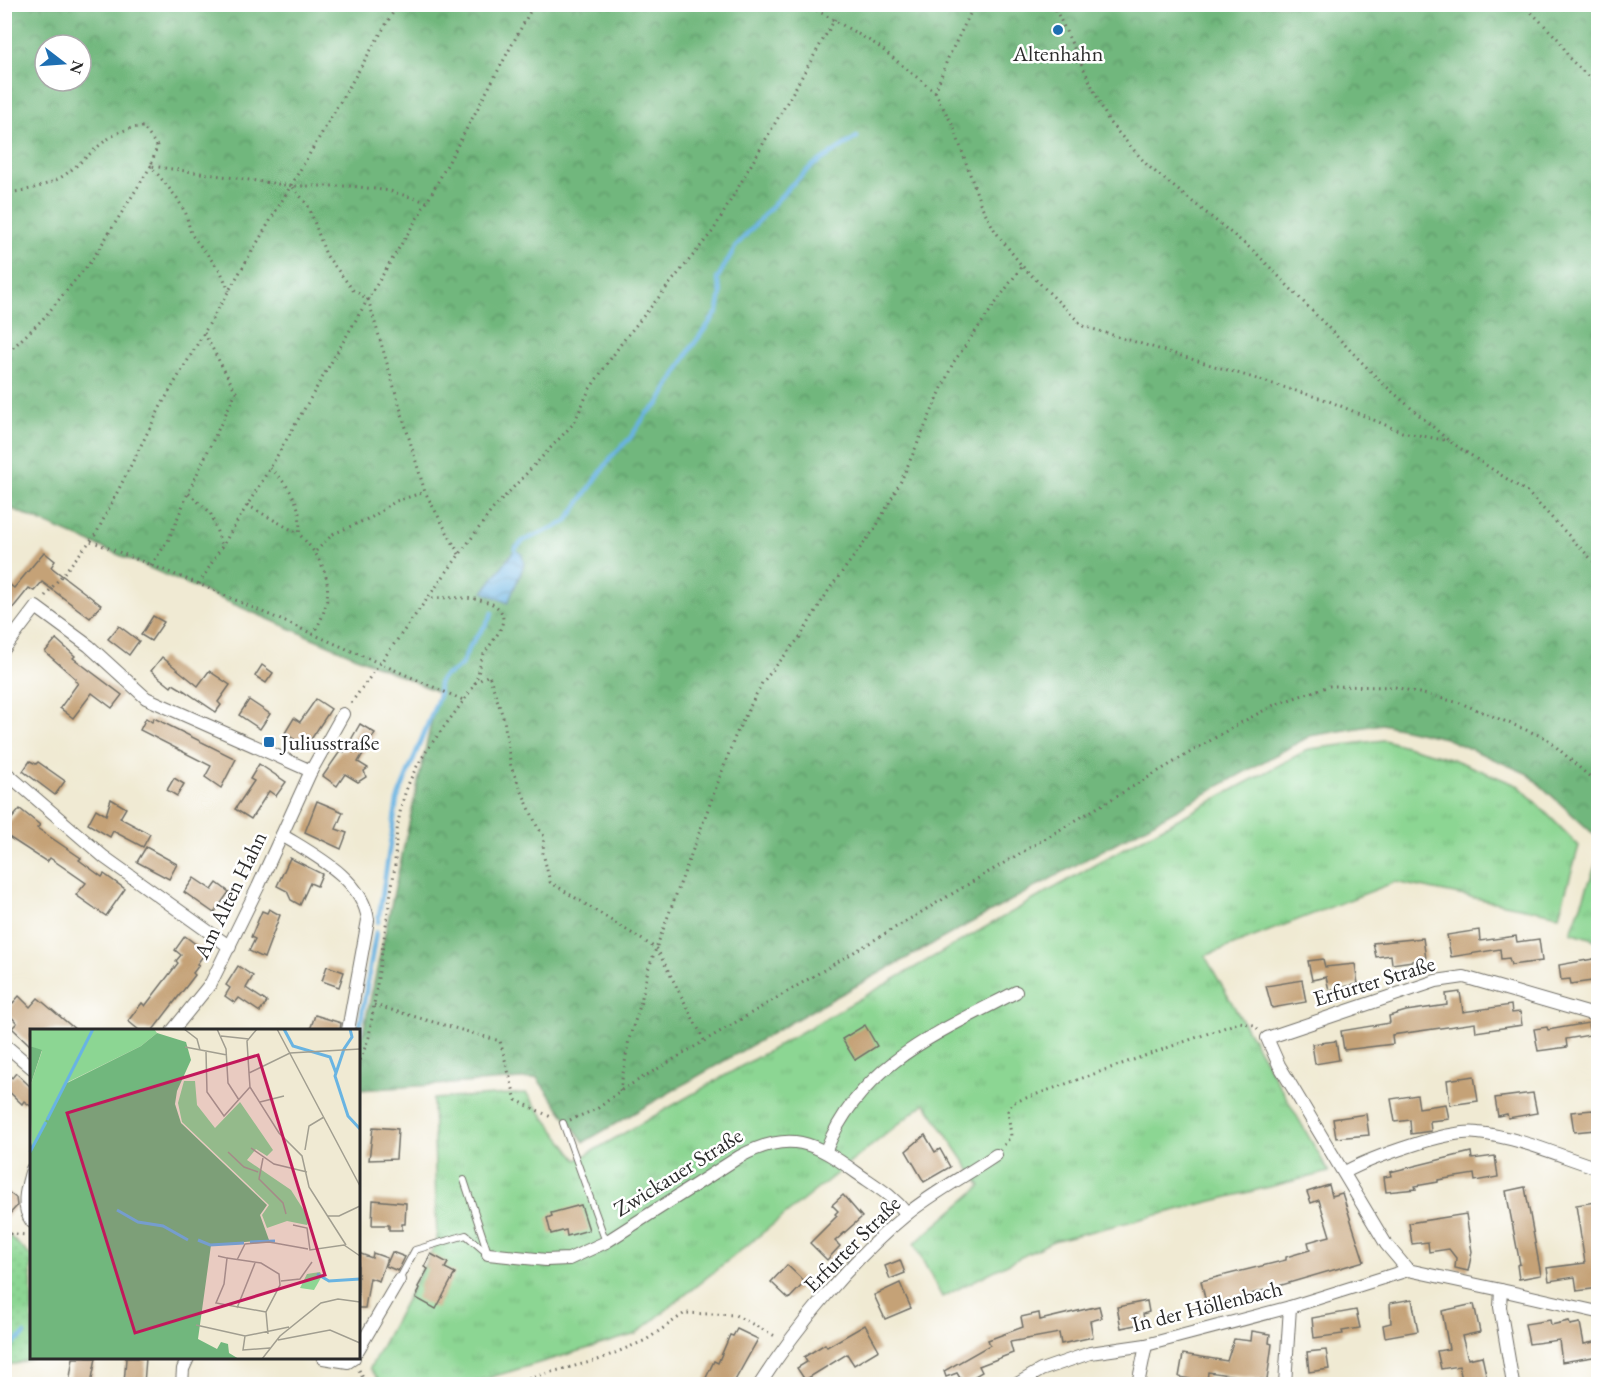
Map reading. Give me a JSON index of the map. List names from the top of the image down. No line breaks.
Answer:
{"streets":{"street":["Am Alten Hahn","Erfurter Straße","Zwickauer Straße","In der Höllenbach"]},"crossings":[["Erfurter Straße","Zwickauer Straße"]],"places":{"other":["Altenhahn"],"transit":["Juliusstraße"]},"north":"right"}
